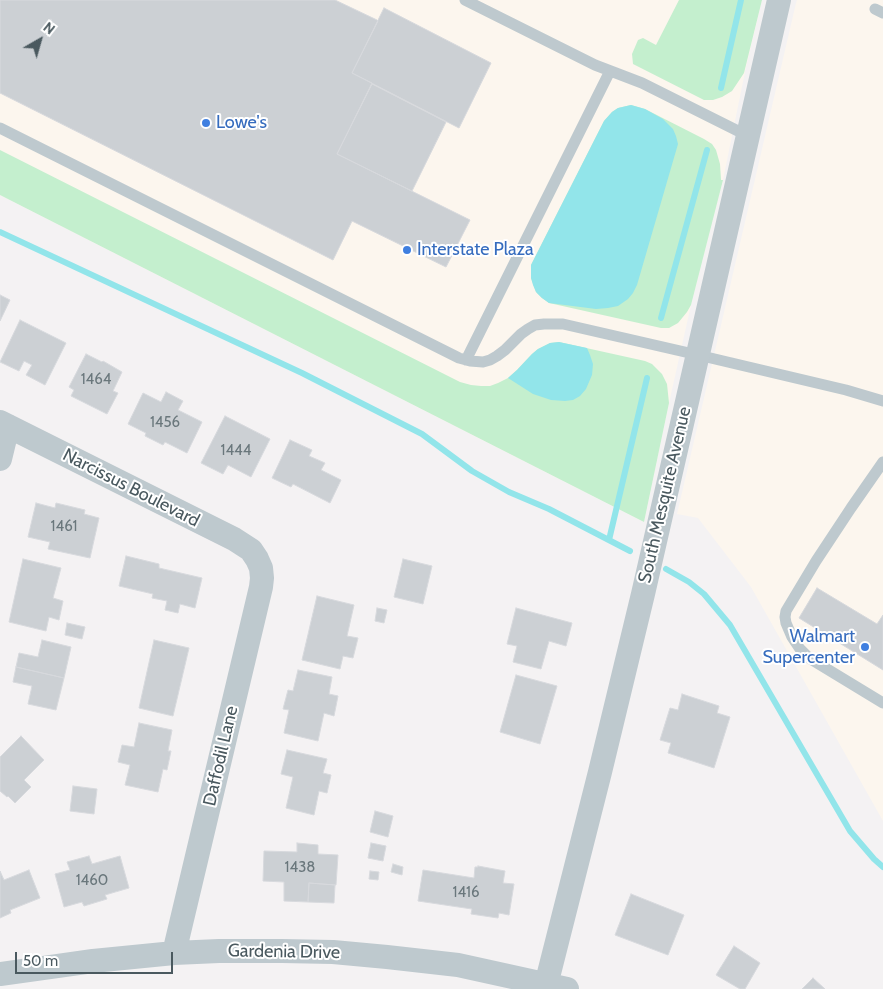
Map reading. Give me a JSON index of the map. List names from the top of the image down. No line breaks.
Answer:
{"streets":{"street":["Narcissus Boulevard","South Mesquite Avenue","Daffodil Lane","Gardenia Drive"]},"crossings":[["Narcissus Boulevard","Daffodil Lane"],["South Mesquite Avenue","Gardenia Drive"],["Daffodil Lane","Gardenia Drive"]],"places":["Lowe's","Interstate Plaza","Walmart Supercenter"],"house_numbers":["1464","1456","1444","1461","1438","1460","1416"],"scale_bar":"50 m","north":"top right"}
